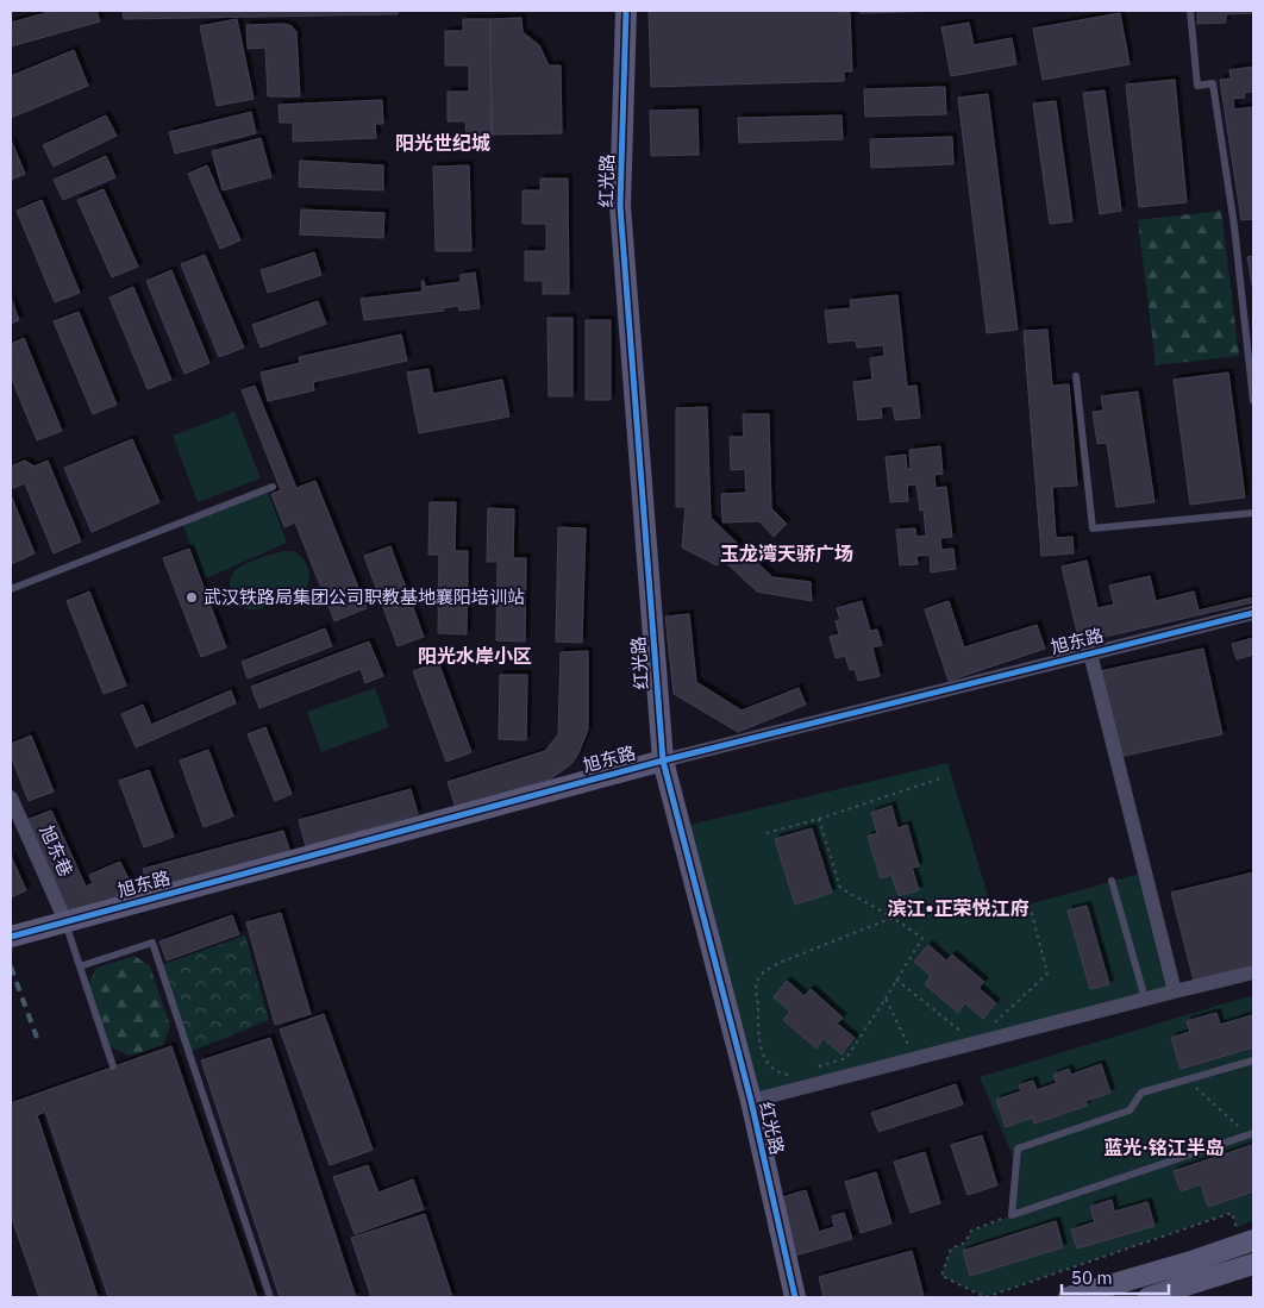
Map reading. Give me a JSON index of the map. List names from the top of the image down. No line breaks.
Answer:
{"streets":{"street":["红光路","旭东路","旭东巷"]},"crossings":[["红光路","旭东路"],["旭东路","旭东巷"]],"districts":["阳光世纪城","玉龙湾天骄广场","阳光水岸小区","滨江•正荣悦江府","蓝光·铭江半岛"],"places":["武汉铁路局集团公司职教基地襄阳培训站"],"scale_bar":"50 m"}
